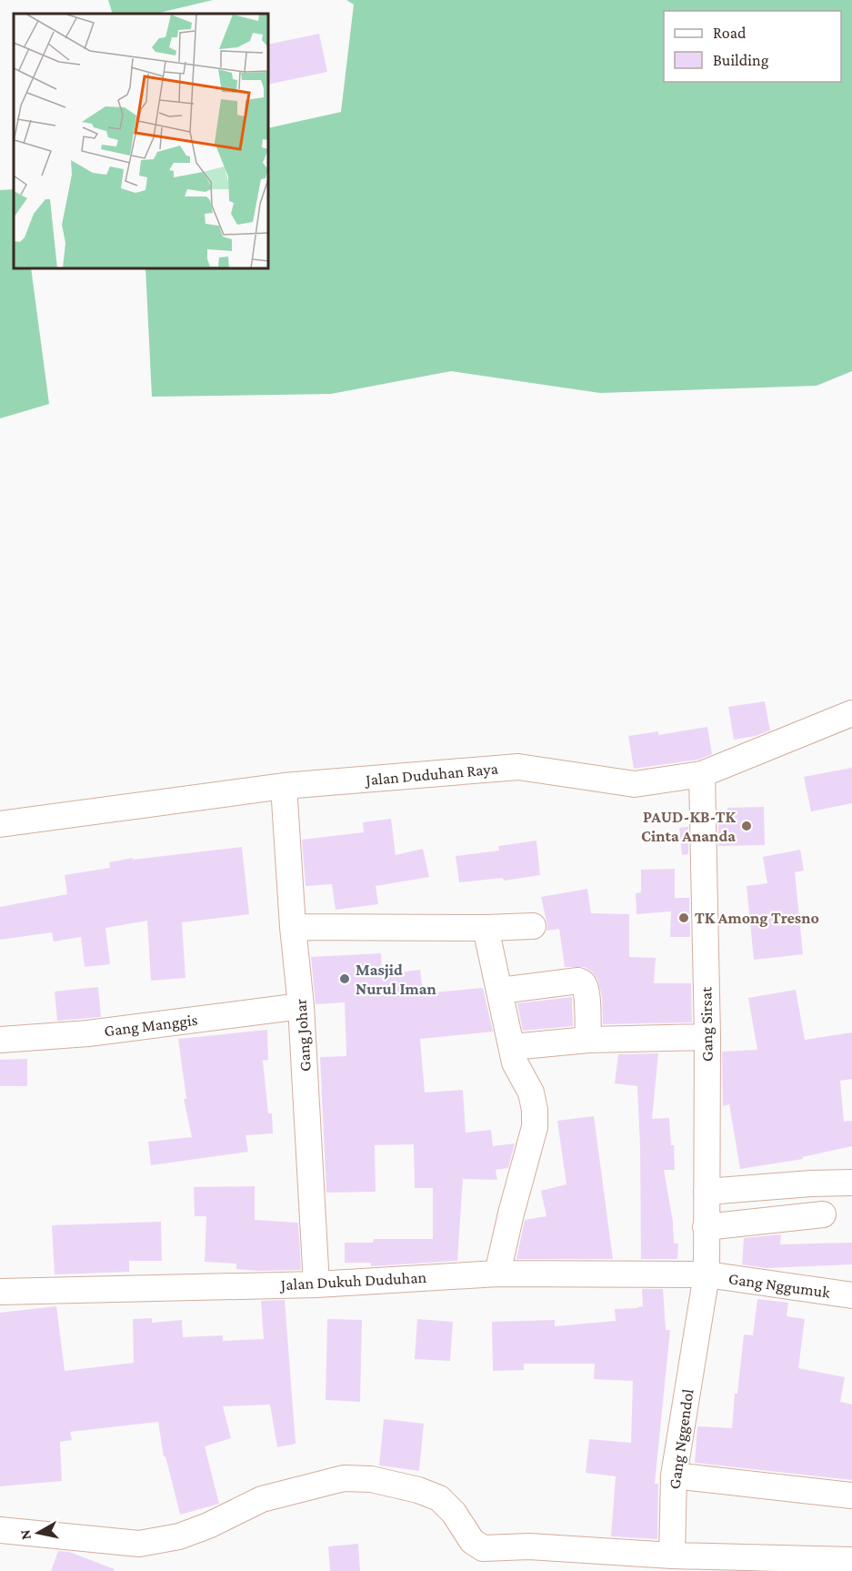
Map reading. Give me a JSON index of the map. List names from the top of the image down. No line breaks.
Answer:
{"streets":{"street":["Jalan Duduhan Raya","Gang Sirsat","Gang Manggis","Gang Johar","Jalan Dukuh Duduhan","Gang Nggumuk","Gang Nggendol"]},"crossings":[["Jalan Duduhan Raya","Gang Sirsat"],["Jalan Duduhan Raya","Gang Johar"],["Gang Sirsat","Jalan Dukuh Duduhan"],["Gang Sirsat","Gang Nggumuk"],["Gang Sirsat","Gang Nggendol"],["Gang Manggis","Gang Johar"],["Gang Johar","Jalan Dukuh Duduhan"],["Jalan Dukuh Duduhan","Gang Nggumuk"],["Jalan Dukuh Duduhan","Gang Nggendol"],["Gang Nggumuk","Gang Nggendol"]],"places":["PAUD-KB-TK Cinta Ananda","TK Among Tresno","Masjid Nurul Iman"],"legend":["Road","Building"],"north":"left"}
